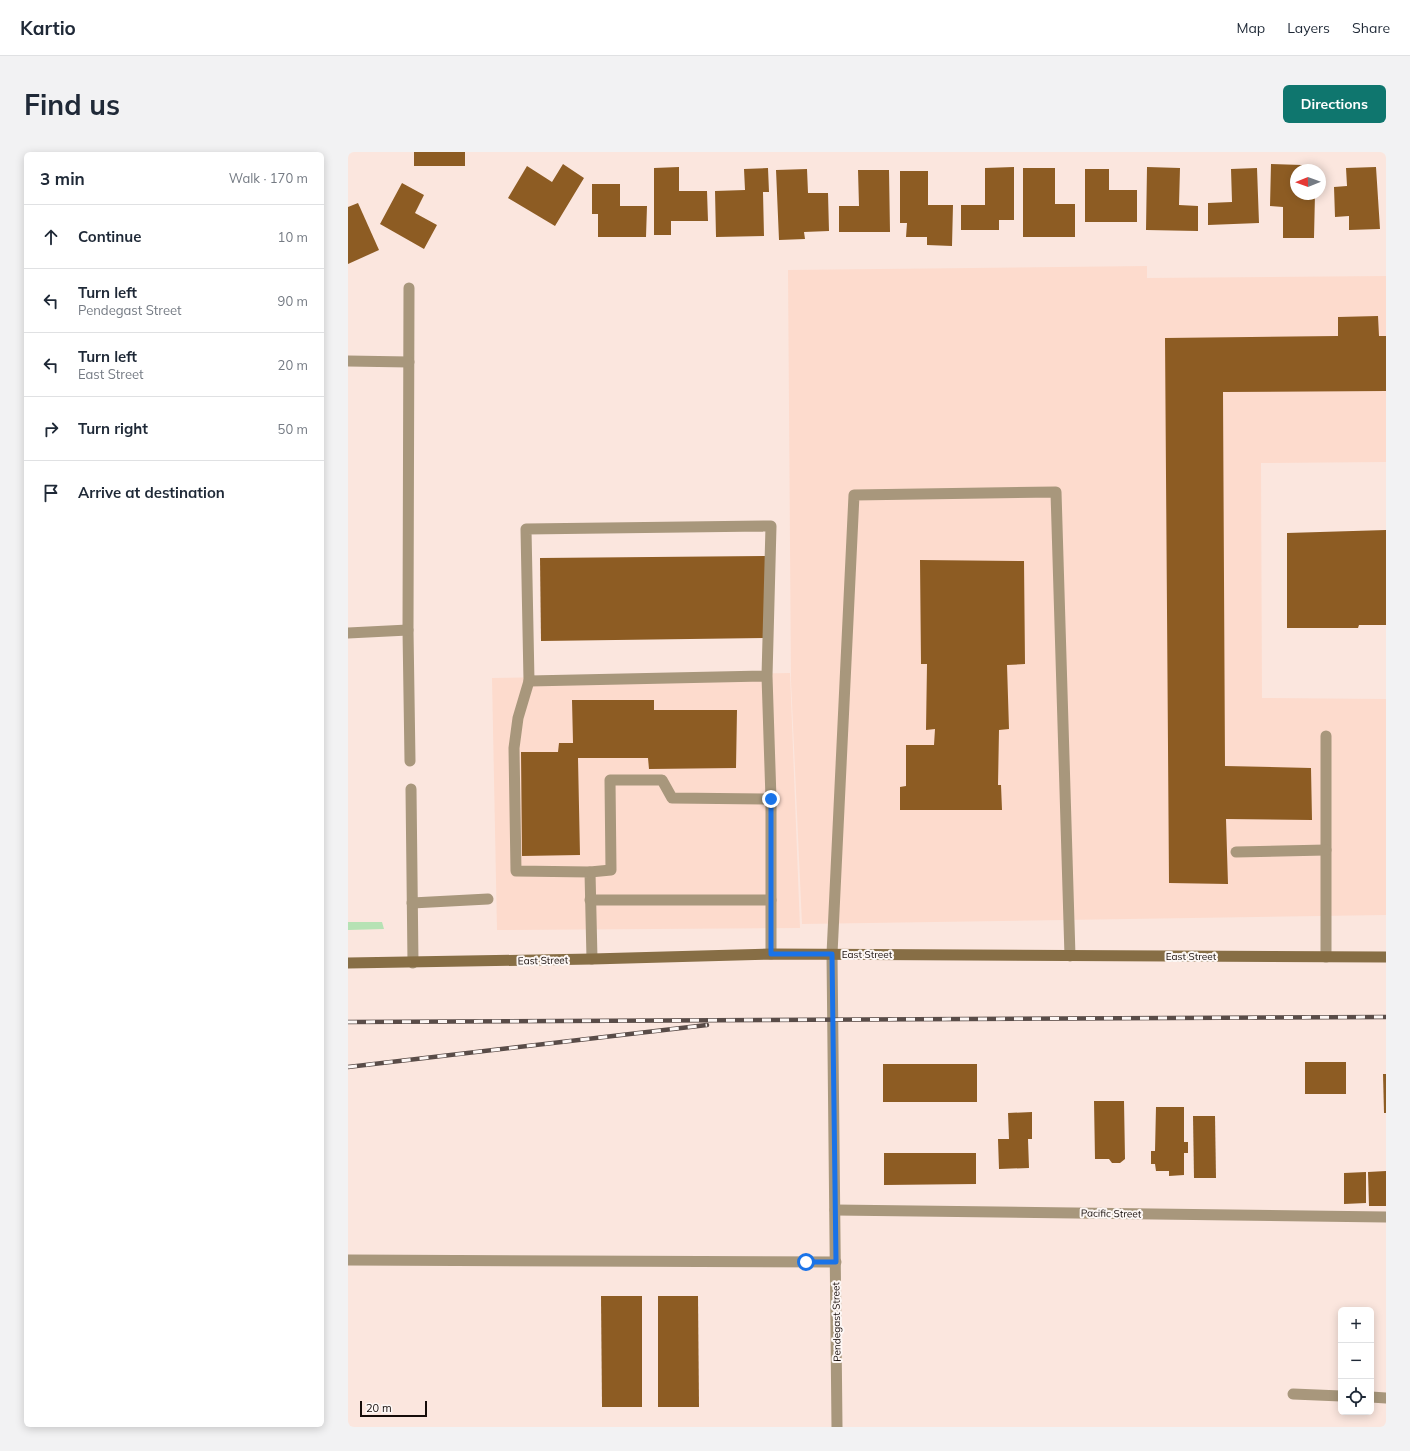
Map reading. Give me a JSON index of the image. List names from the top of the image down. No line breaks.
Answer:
{"streets":{"main road":["East Street"],"street":["Pacific Street","Pendegast Street"]},"crossings":[["East Street","Pendegast Street"],["Pacific Street","Pendegast Street"]],"scale_bar":"20 m","north":"left","page":{"header":"Kartio","nav":["Map","Layers","Share"],"buttons":"Directions","title":"Find us","heading":["3 min","Walk · 170 m"],"list":[["Continue","10 m"],["Turn left","Pendegast Street","90 m"],["Turn left","East Street","20 m"],["Turn right","50 m"],"Arrive at destination"],"map_buttons":["+","−"],"scale":"20 m"}}
